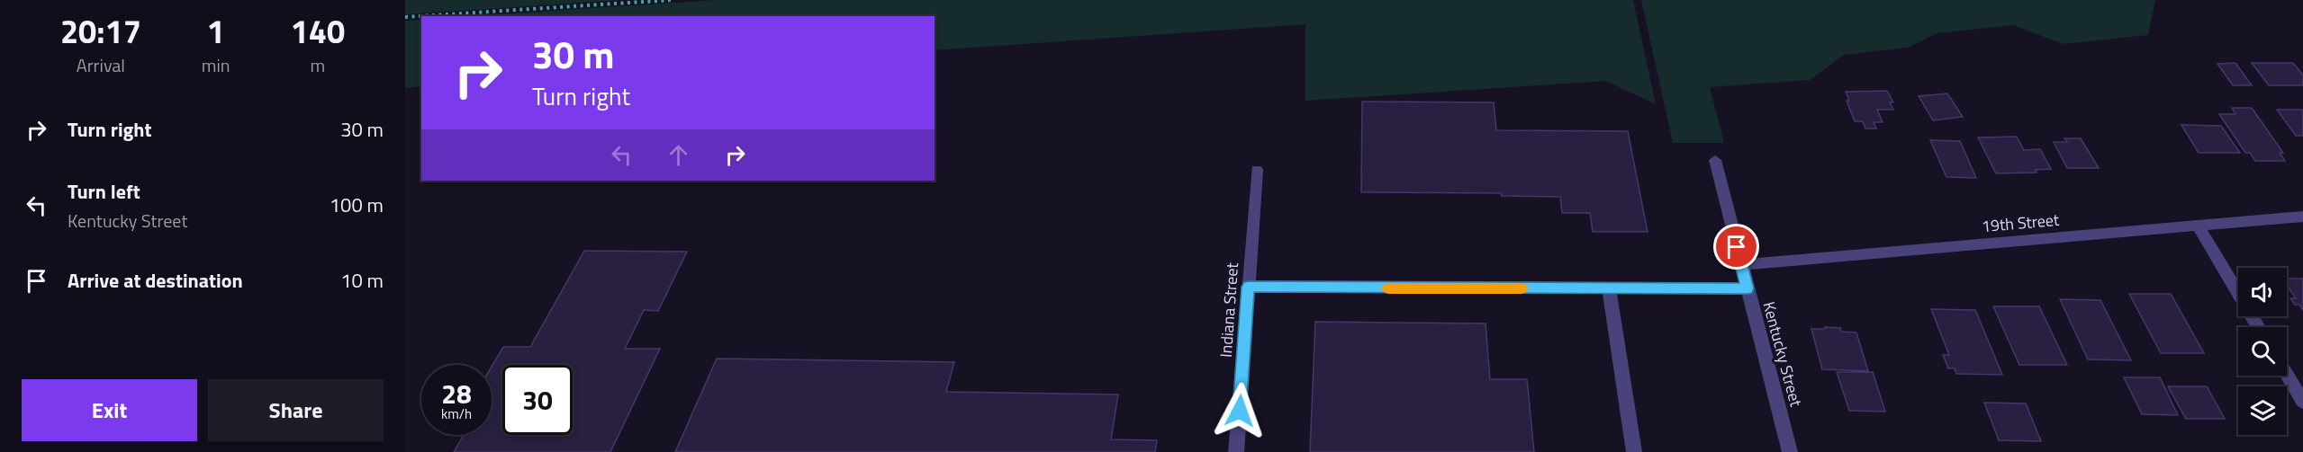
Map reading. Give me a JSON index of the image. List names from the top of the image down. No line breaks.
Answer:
{"streets":{"street":["19th Street","Indiana Street","Kentucky Street"]},"crossings":[["19th Street","Kentucky Street"]],"page":{"eta":["20:17","Arrival","1","min","140","m"],"turn":["30 m","Turn right"],"list":[{"name":"Turn right","value":"30 m"},{"name":"Turn left","note":"Kentucky Street","value":"100 m"},{"name":"Arrive at destination","value":"10 m"}],"speed":"28 km/h","limit":"30","buttons":["Exit","Share"]}}
